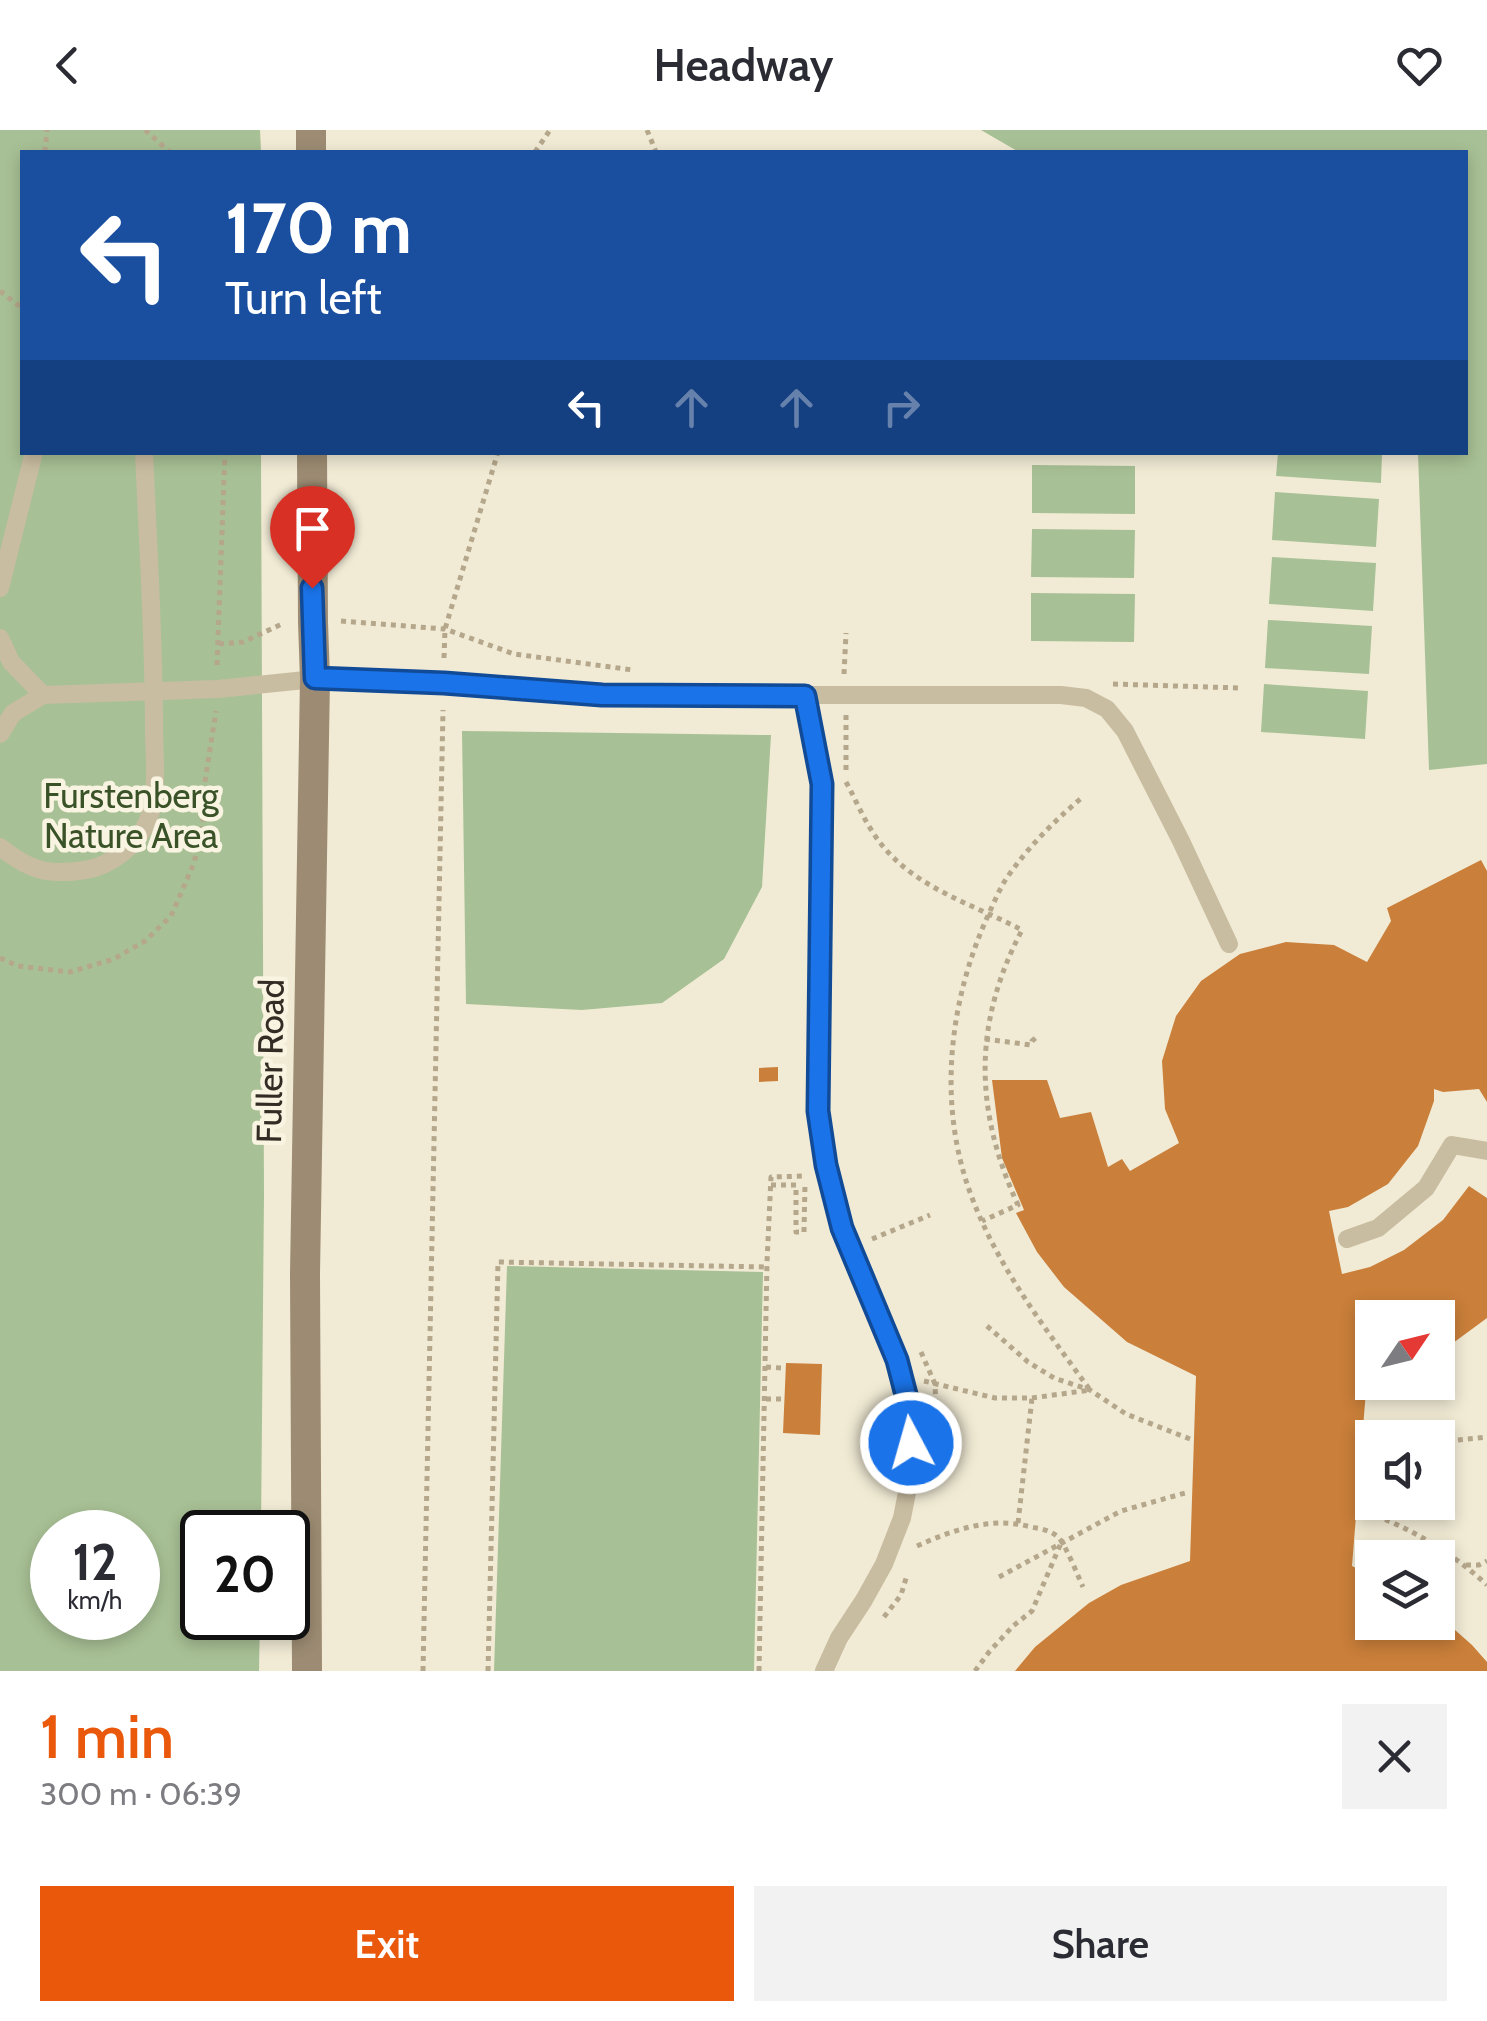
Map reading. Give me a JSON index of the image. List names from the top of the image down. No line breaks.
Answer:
{"streets":{"main road":["Fuller Road"]},"parks":["Furstenberg Nature Area"],"north":"top right","page":{"header":"Headway","turn":["170 m","Turn left"],"speed":"12 km/h","limit":"20","heading":["1 min","300 m · 06:39"],"buttons":["Exit","Share"]}}
